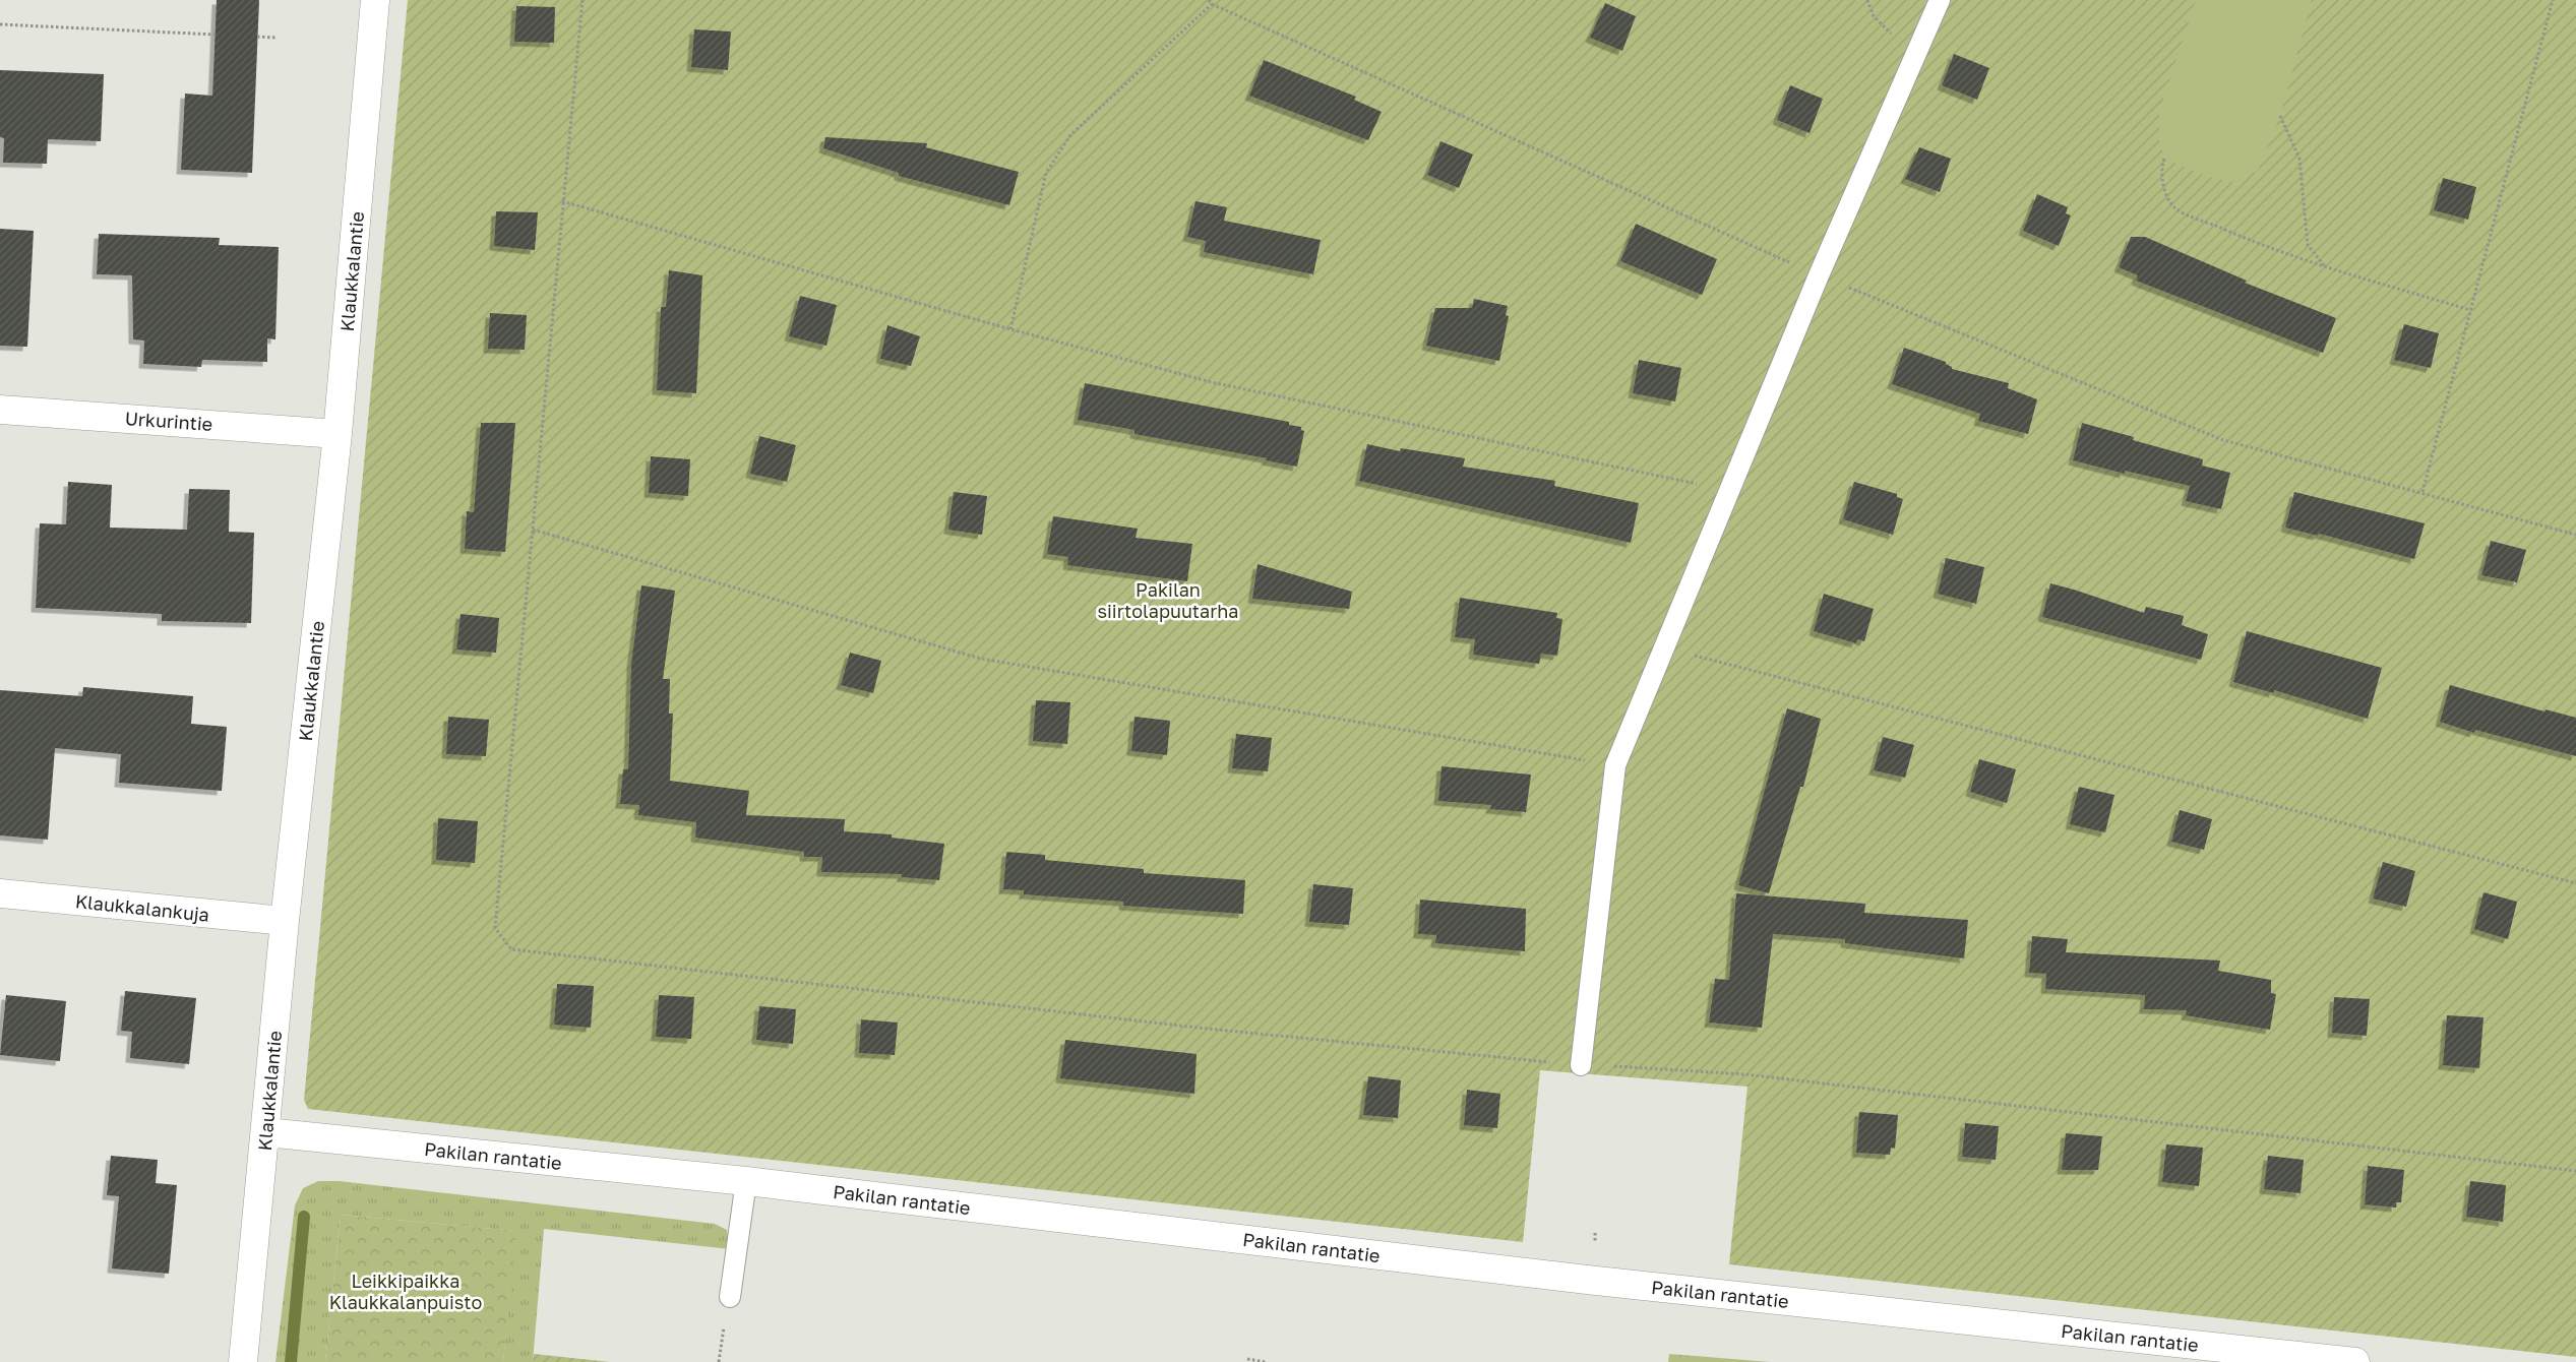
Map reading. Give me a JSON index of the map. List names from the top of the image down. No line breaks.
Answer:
{"streets":{"street":["Klaukkalantie","Urkurintie","Klaukkalankuja","Pakilan rantatie"]},"crossings":[["Klaukkalantie","Urkurintie"],["Klaukkalantie","Klaukkalankuja"],["Klaukkalantie","Pakilan rantatie"]],"parks":["Pakilan siirtolapuutarha","Leikkipaikka Klaukkalanpuisto"]}
